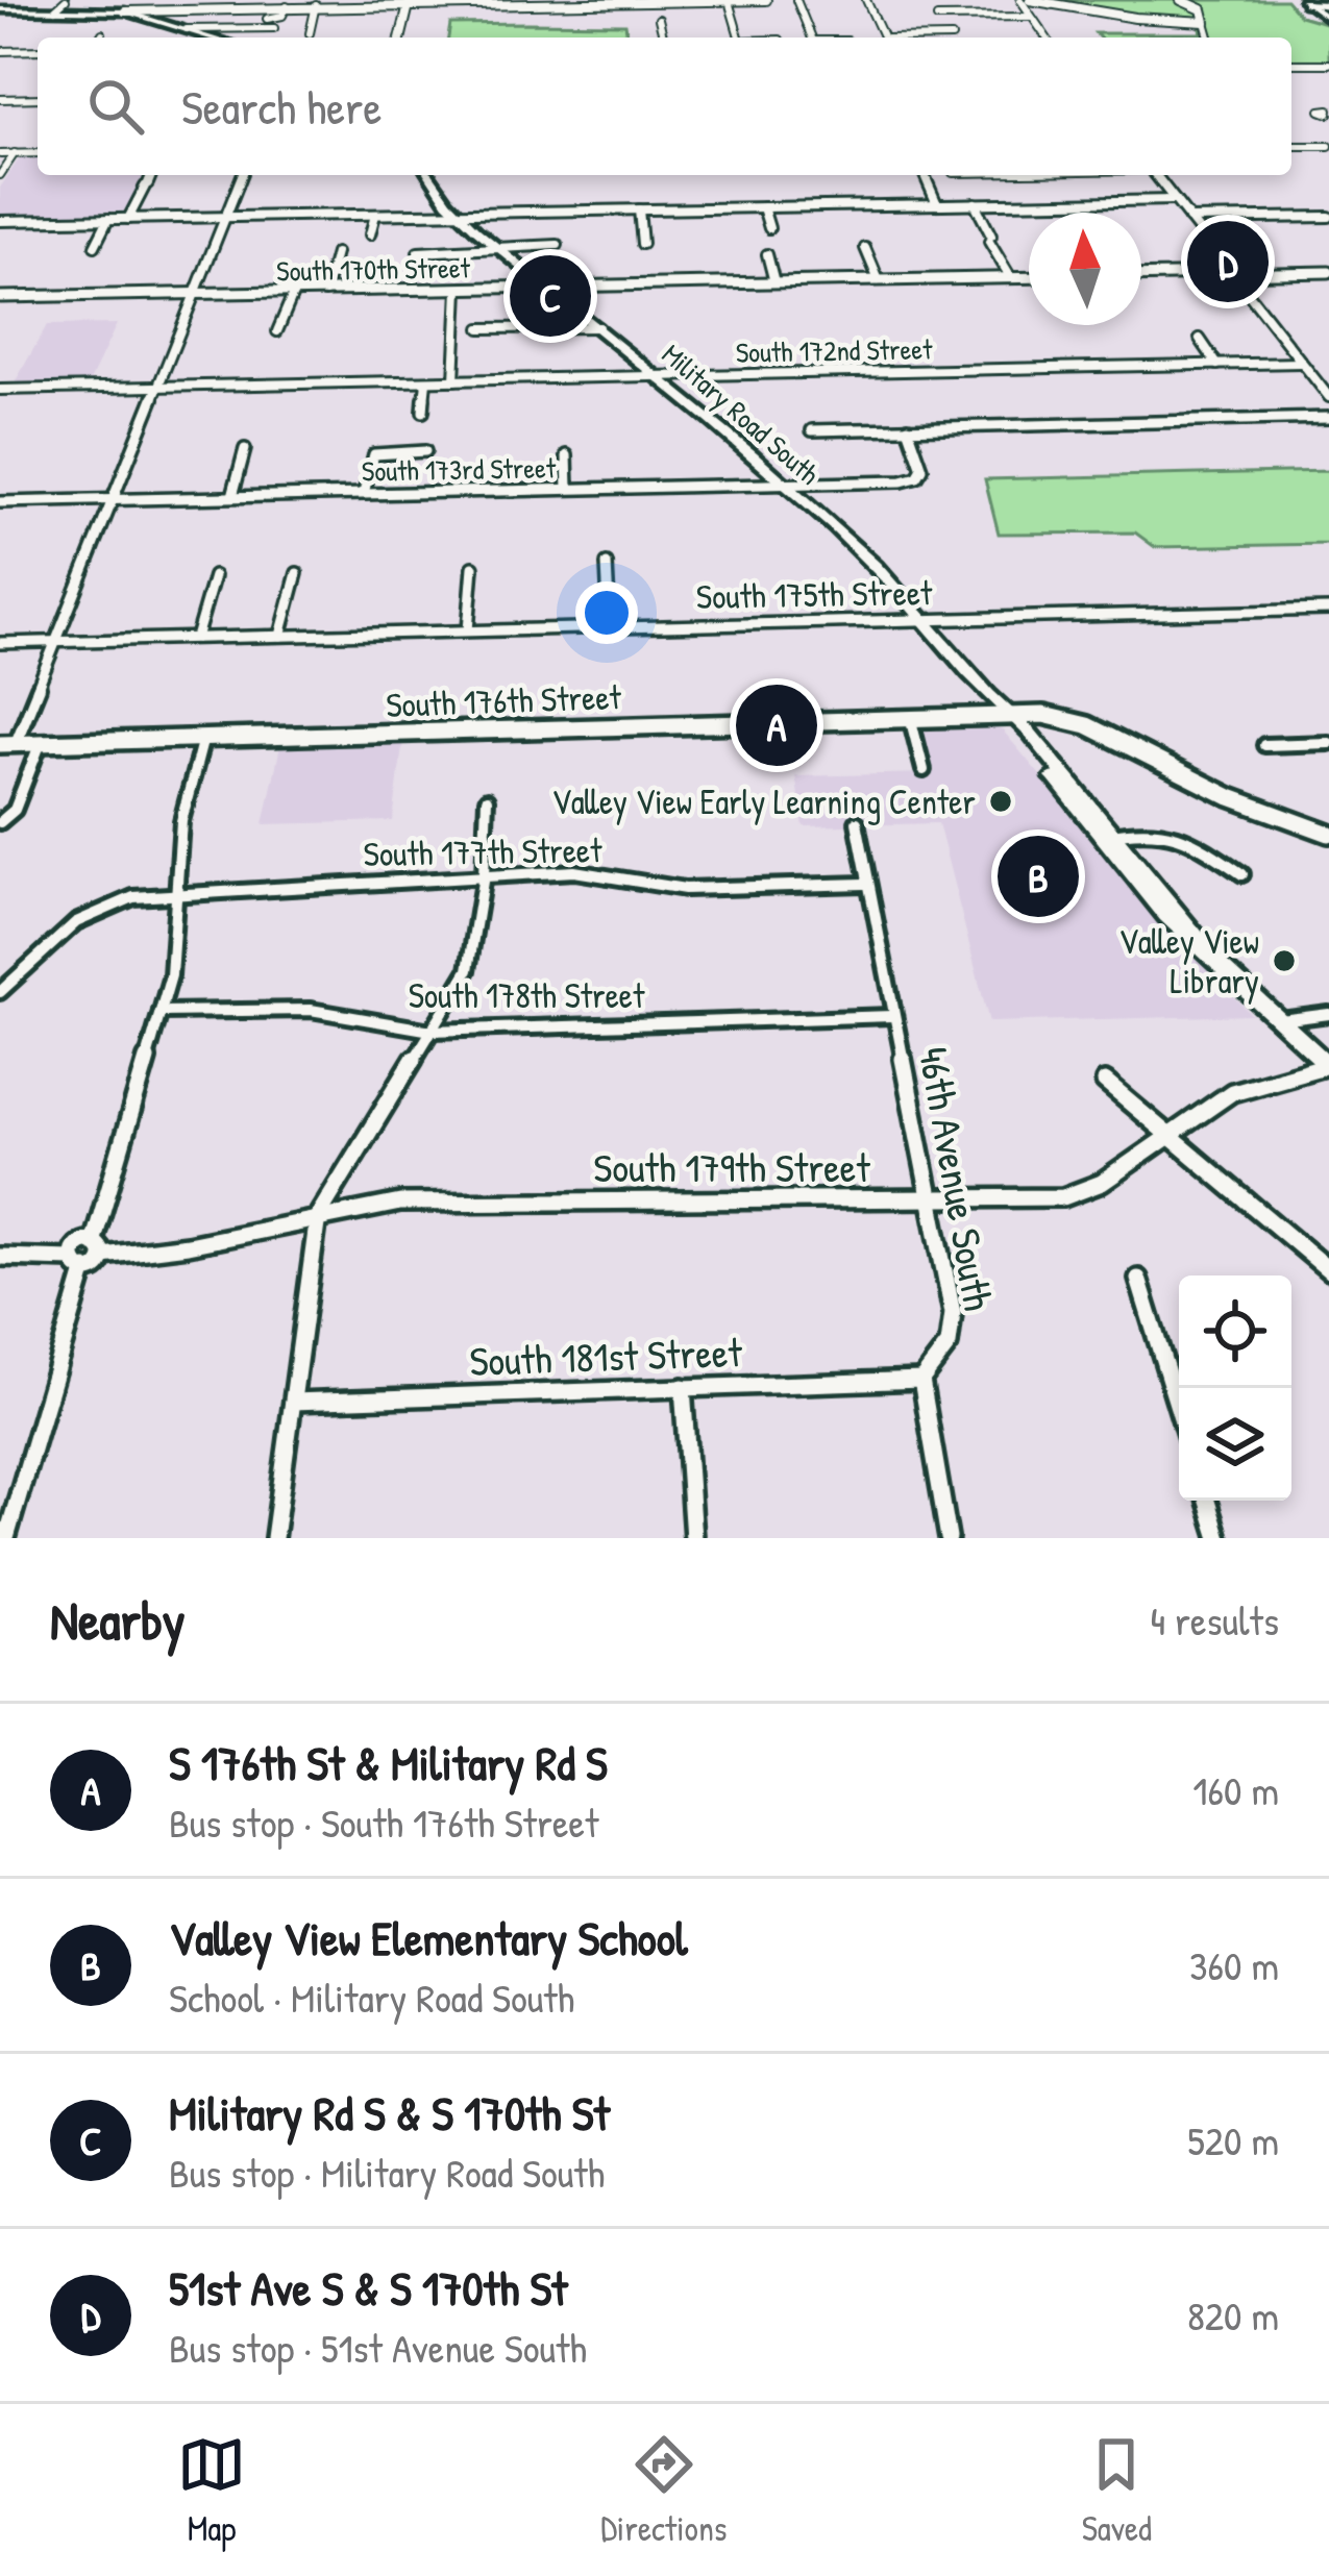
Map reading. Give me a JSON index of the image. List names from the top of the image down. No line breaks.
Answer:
{"streets":{"main road":["Military Road South"],"street":["South 170th Street","South 172nd Street","South 173rd Street","South 175th Street","South 176th Street","South 177th Street","South 178th Street","South 179th Street","46th Avenue South","South 181st Street"]},"crossings":[["South 170th Street","Military Road South"],["South 172nd Street","Military Road South"],["Military Road South","South 173rd Street"],["Military Road South","South 175th Street"],["Military Road South","South 176th Street"],["Military Road South","South 179th Street"],["South 177th Street","46th Avenue South"],["South 178th Street","46th Avenue South"],["South 179th Street","46th Avenue South"],["46th Avenue South","South 181st Street"]],"places":["Valley View Early Learning Center","Valley View Library"],"north":"top","page":{"search":"Search here","pins":["D","C","A","B"],"heading":["Nearby","4 results"],"list":[{"mark":"A","name":"S 176th St & Military Rd S","note":"Bus stop · South 176th Street","value":"160 m"},{"mark":"B","name":"Valley View Elementary School","note":"School · Military Road South","value":"360 m"},{"mark":"C","name":"Military Rd S & S 170th St","note":"Bus stop · Military Road South","value":"520 m"},{"mark":"D","name":"51st Ave S & S 170th St","note":"Bus stop · 51st Avenue South","value":"820 m"}],"nav":["Map","Directions","Saved"]}}
